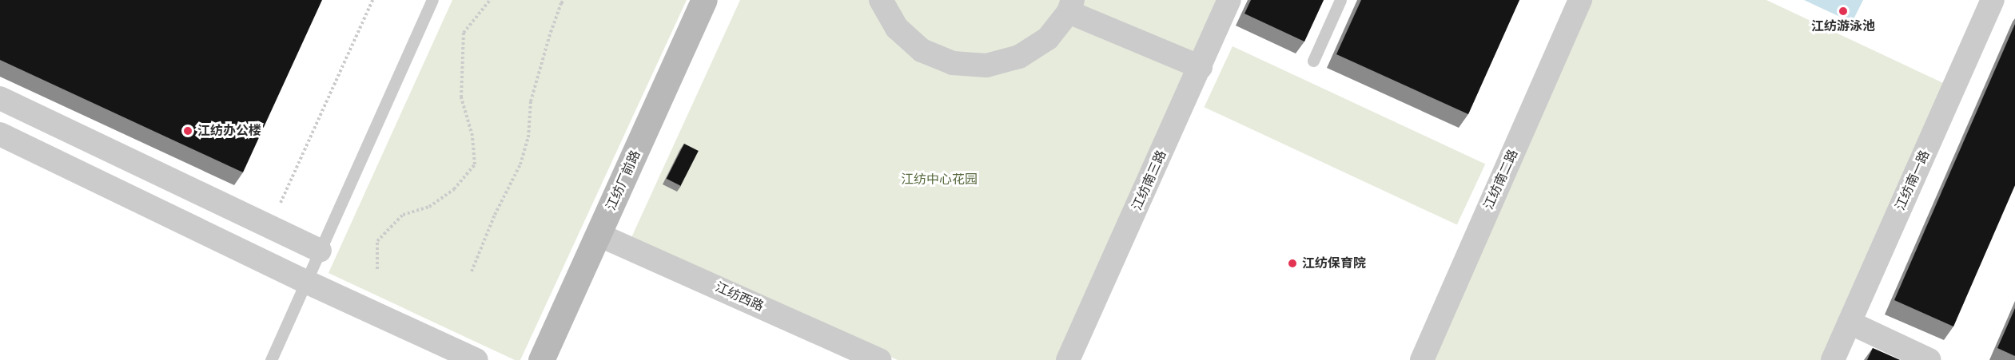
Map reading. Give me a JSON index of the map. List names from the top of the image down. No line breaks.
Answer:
{"streets":{"main road":["江纺厂前路"],"street":["江纺南二路","江纺南三路","江纺南一路","江纺西路"]},"crossings":[["江纺厂前路","江纺西路"]],"parks":["江纺中心花园"],"places":["江纺游泳池","江纺办公楼","江纺保育院"]}
